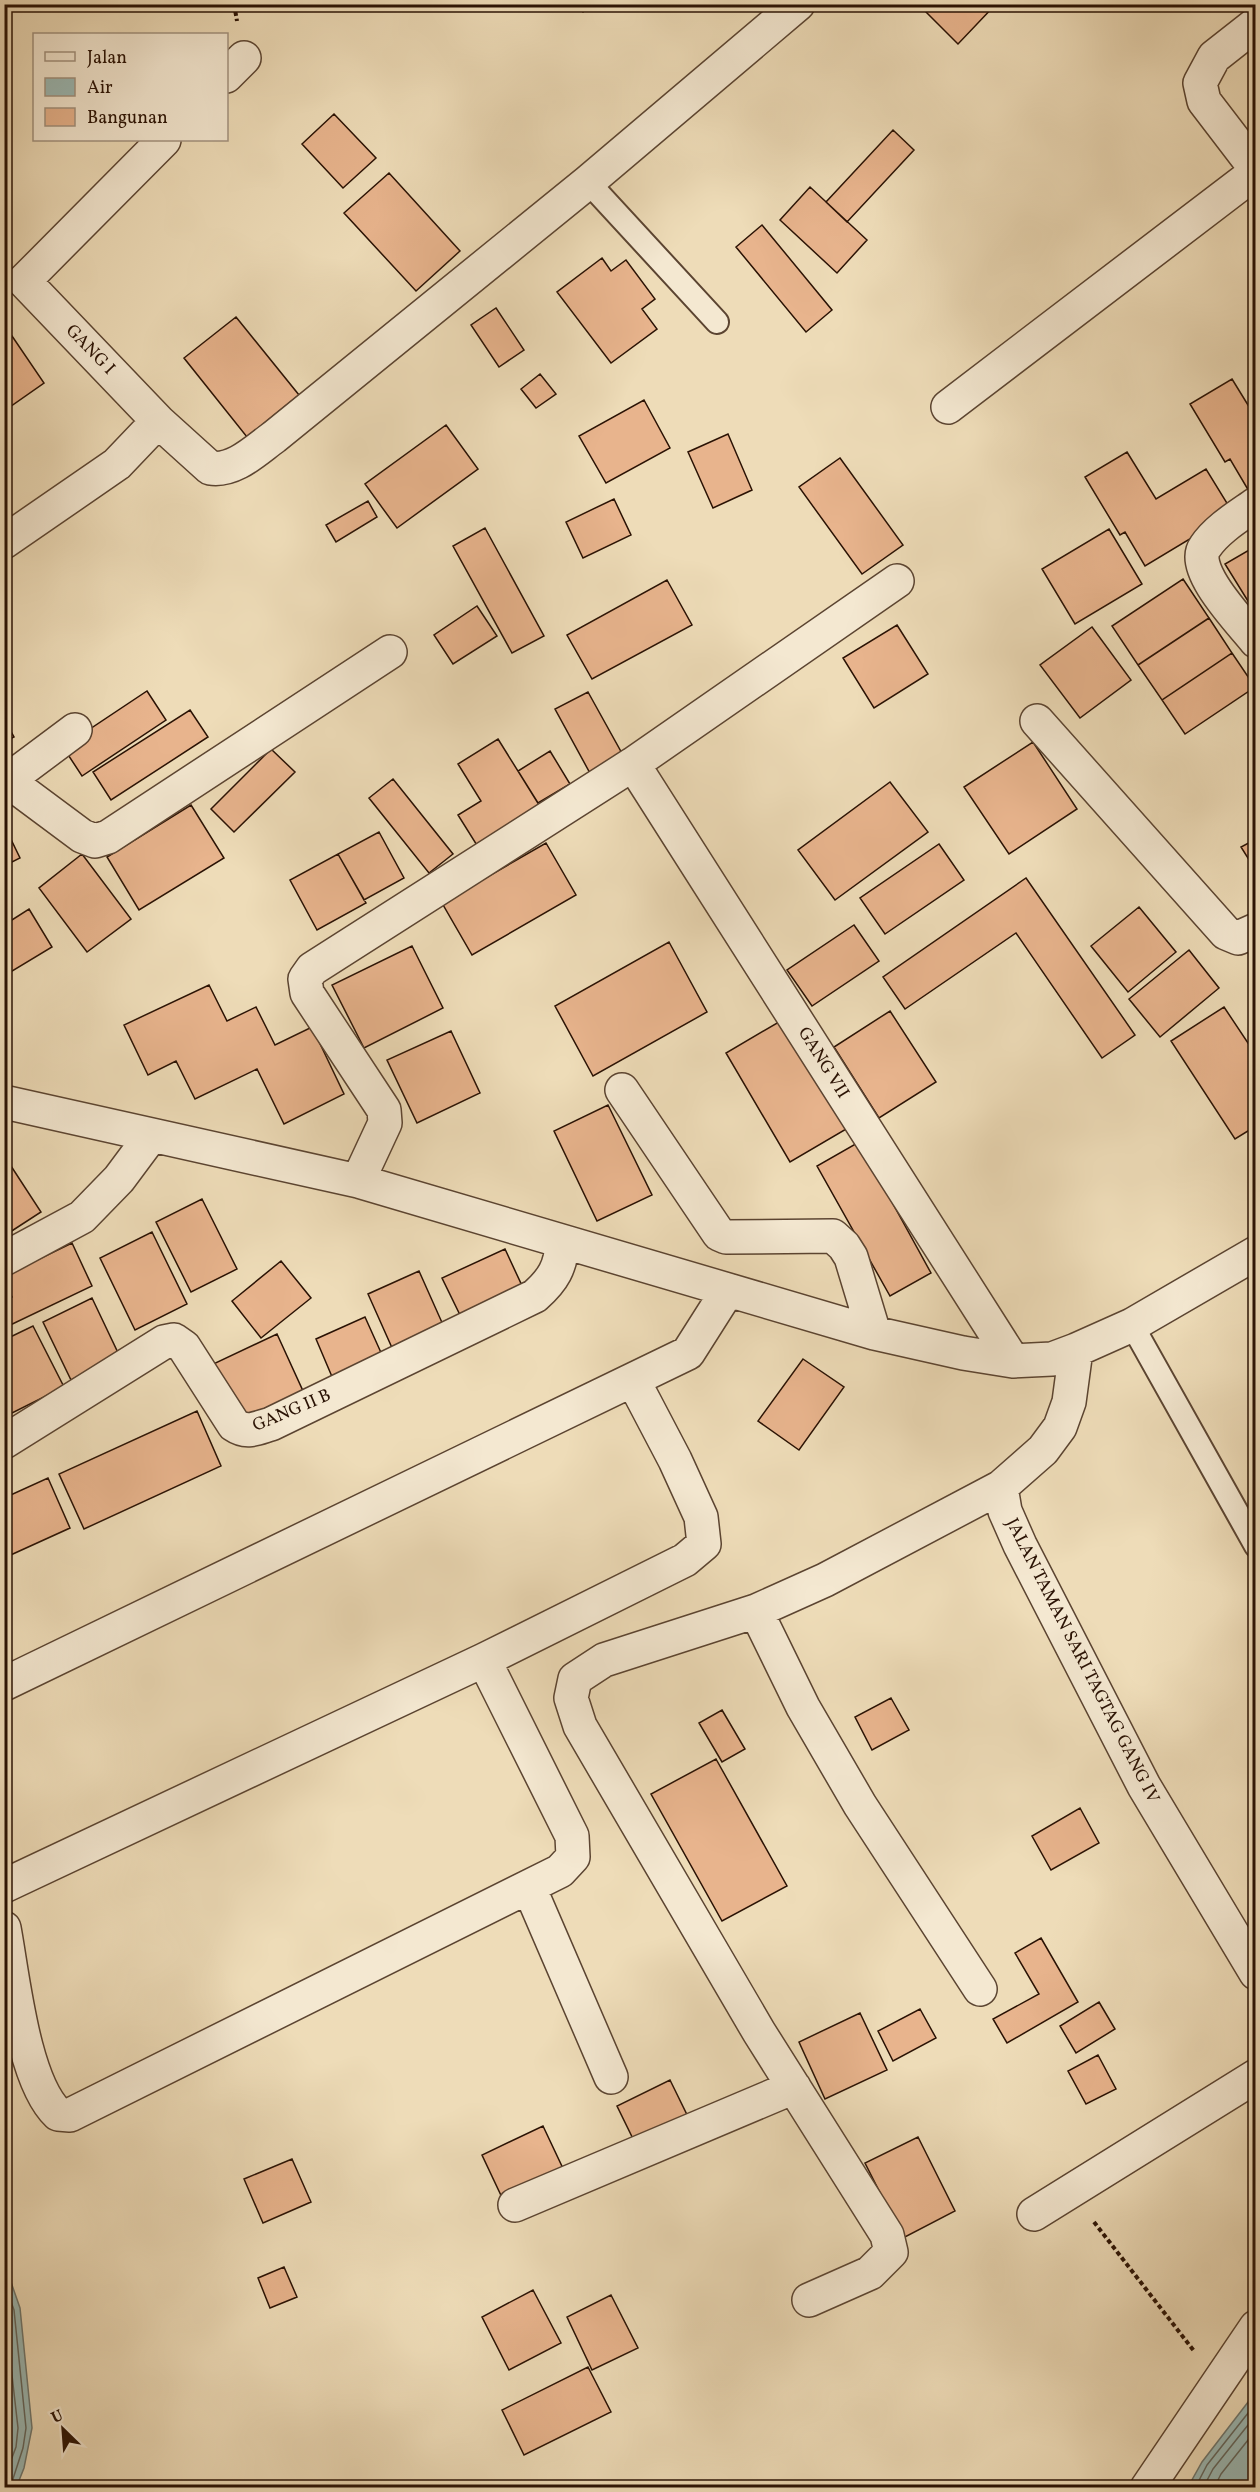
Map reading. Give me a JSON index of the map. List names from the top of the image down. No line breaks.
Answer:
{"streets":{"street":["GANG I","GANG VII","GANG II B","JALAN TAMAN SARI TAGTAG GANG IV"]},"legend":["Jalan","Air","Bangunan"],"north":"top left"}
